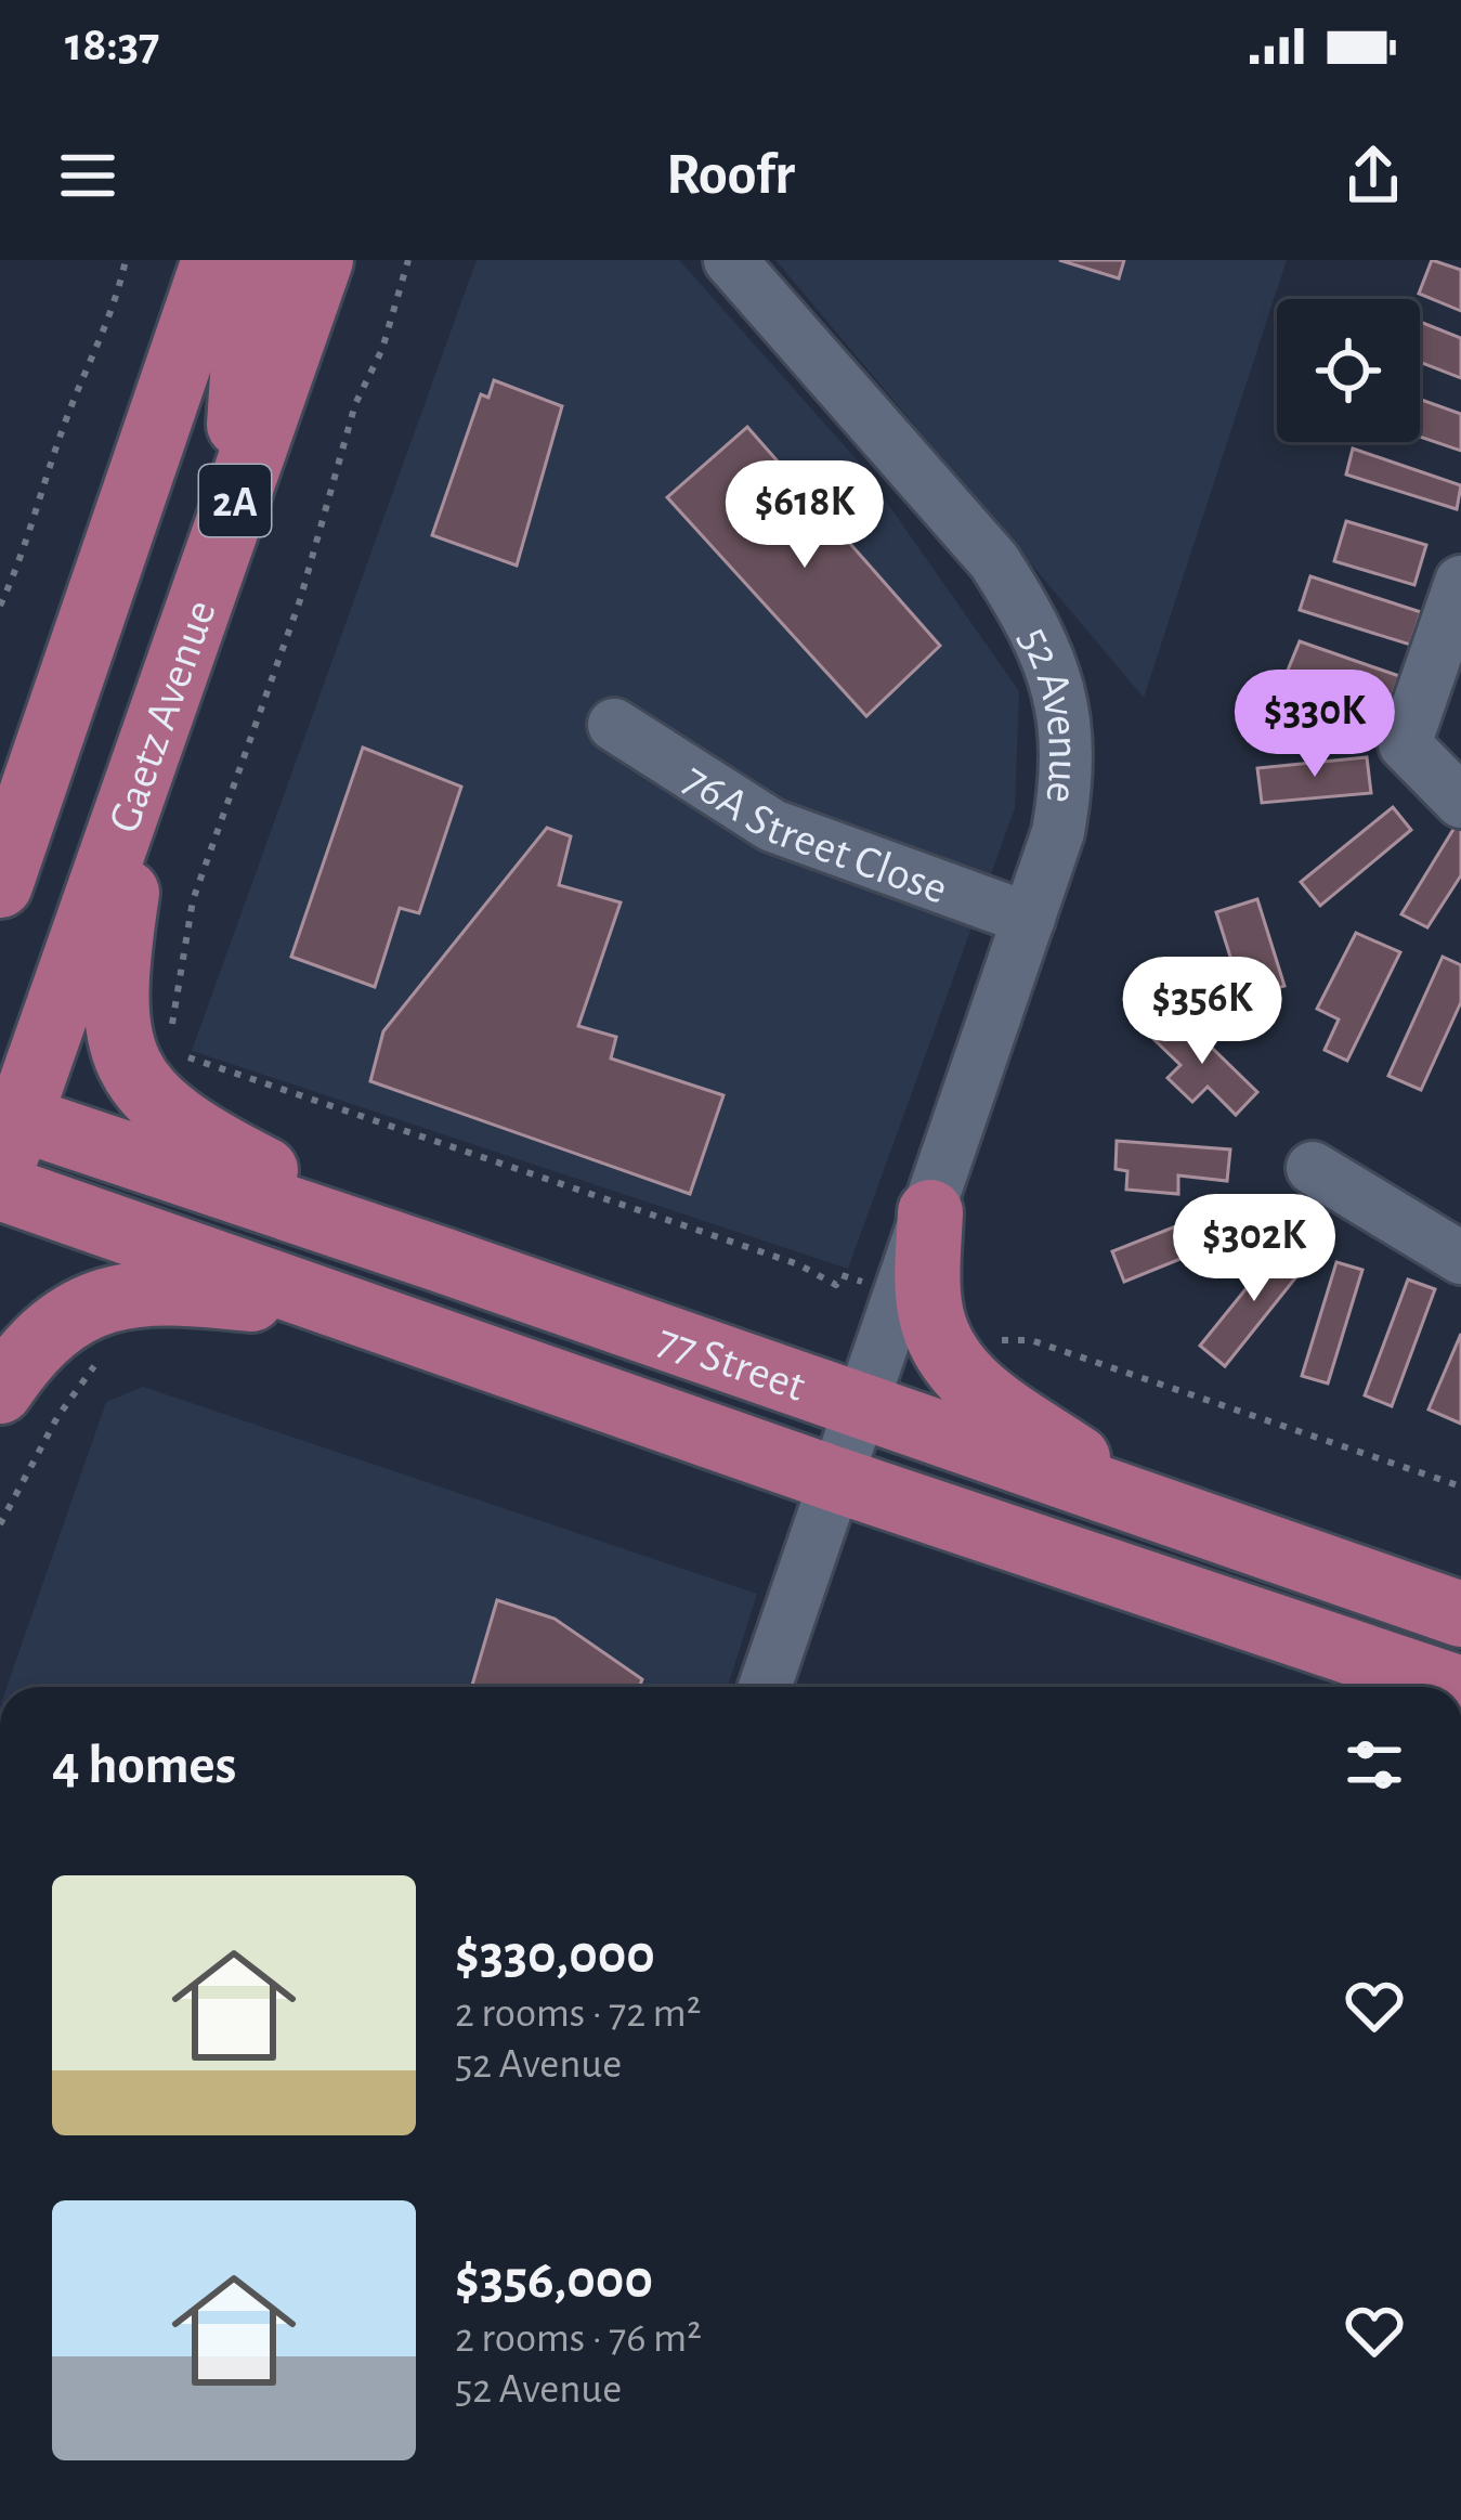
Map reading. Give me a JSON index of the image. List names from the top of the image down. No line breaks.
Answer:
{"streets":{"main road":["2A","Gaetz Avenue","77 Street"],"street":["52 Avenue","76A Street Close"]},"crossings":[["Gaetz Avenue","77 Street"],["52 Avenue","76A Street Close"],["52 Avenue","77 Street"]],"page":{"status":"18:37","header":"Roofr","price":["$618K","$330K","$356K","$302K"],"heading":"4 homes","list":[{"name":"$330,000","note":"2 rooms · 72 m² · 52 Avenue"},{"name":"$356,000","note":"2 rooms · 76 m² · 52 Avenue"}]}}
